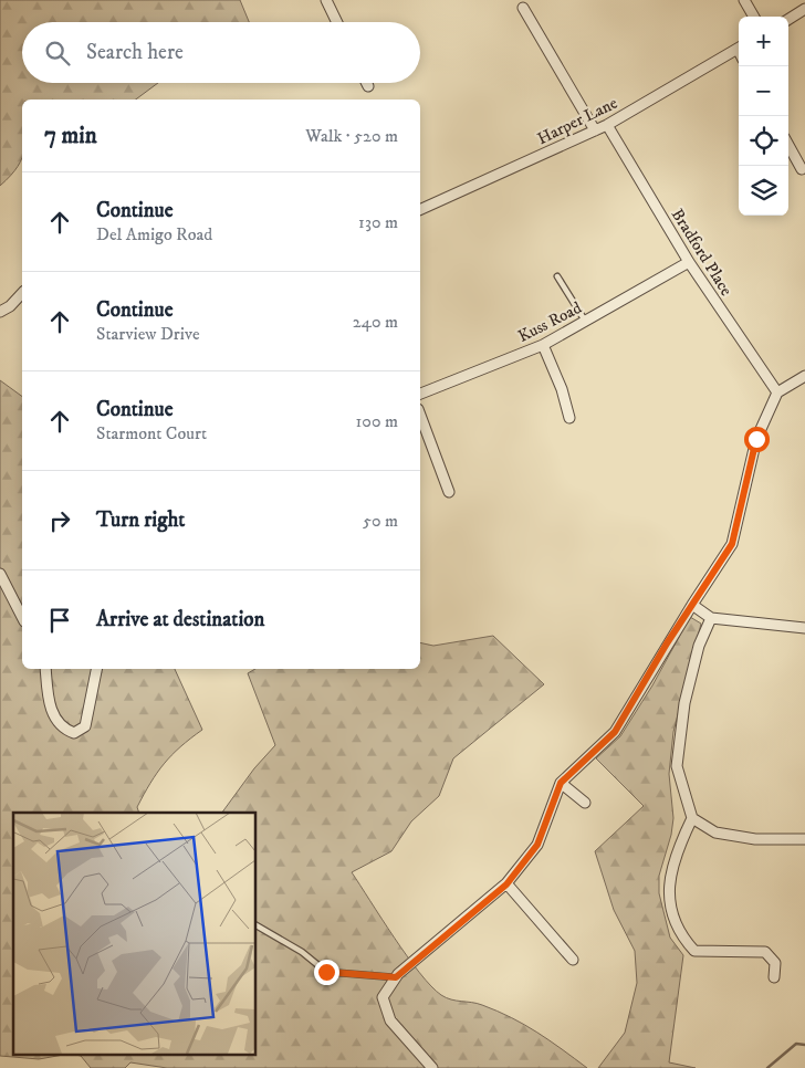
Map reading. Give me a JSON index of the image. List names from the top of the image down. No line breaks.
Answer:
{"streets":{"street":["Harper Lane","Bradford Place","Kuss Road"]},"crossings":[["Harper Lane","Bradford Place"],["Bradford Place","Kuss Road"]],"page":{"map_buttons":["+","−"],"search":"Search here","heading":["7 min","Walk · 520 m"],"list":[["Continue","Del Amigo Road","130 m"],["Continue","Starview Drive","240 m"],["Continue","Starmont Court","100 m"],["Turn right","50 m"],"Arrive at destination"]}}
